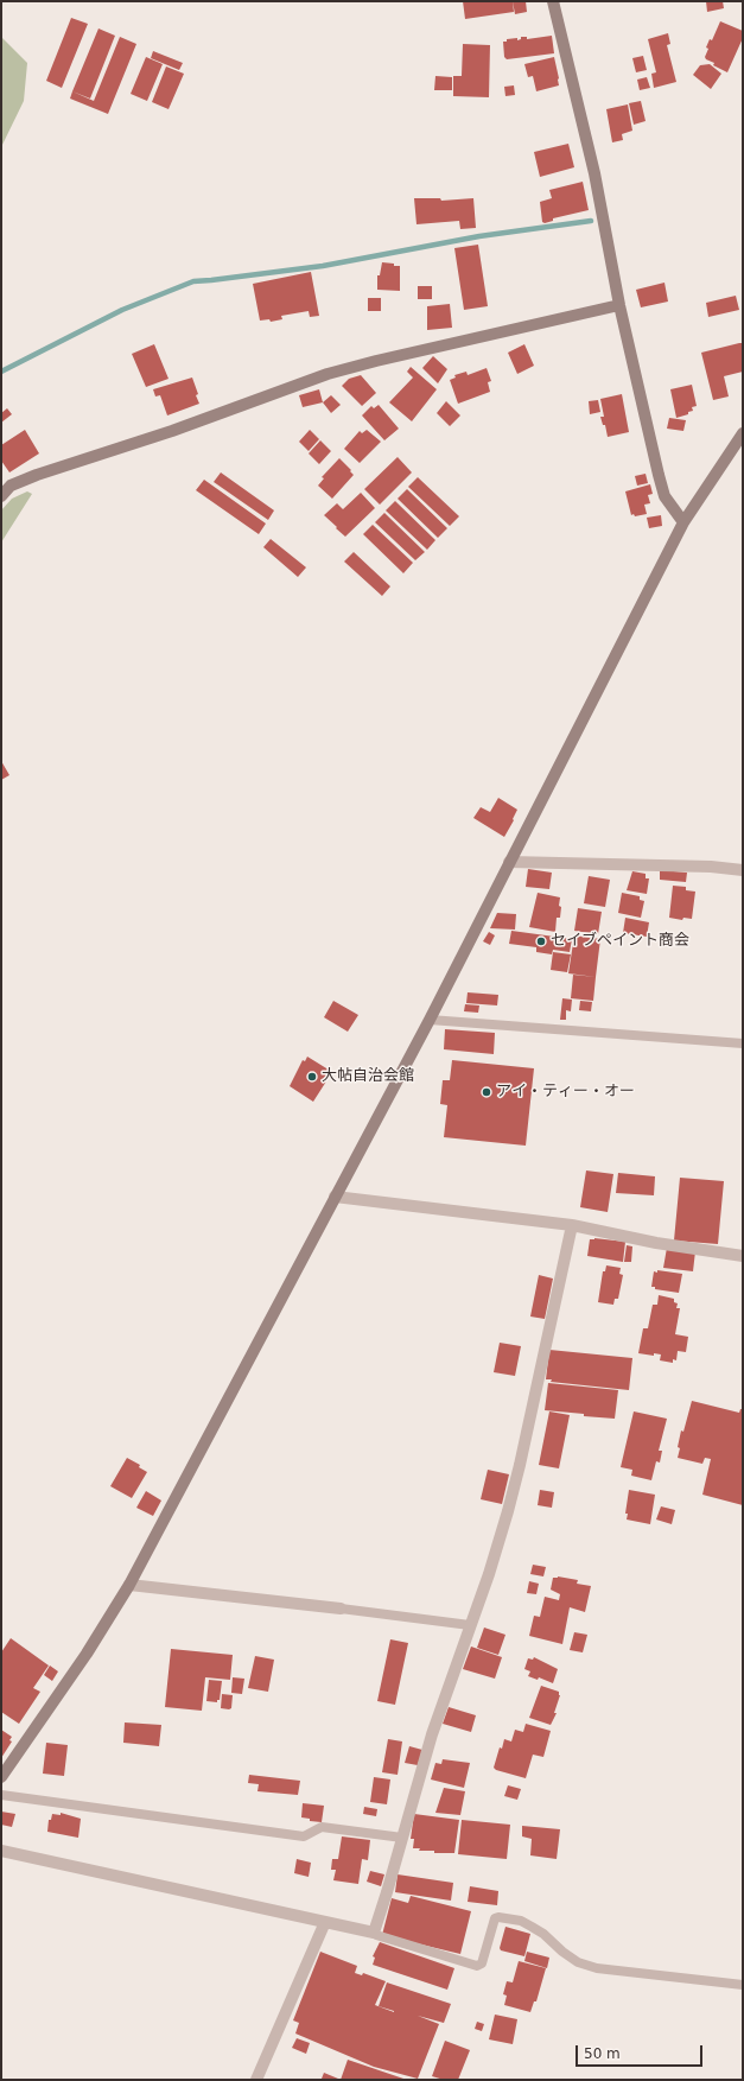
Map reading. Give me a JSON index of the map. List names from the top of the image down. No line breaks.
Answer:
{"places":["セイブペイント商会","大帖自治会館","アイ・ティー・オー"],"scale_bar":"50 m"}
